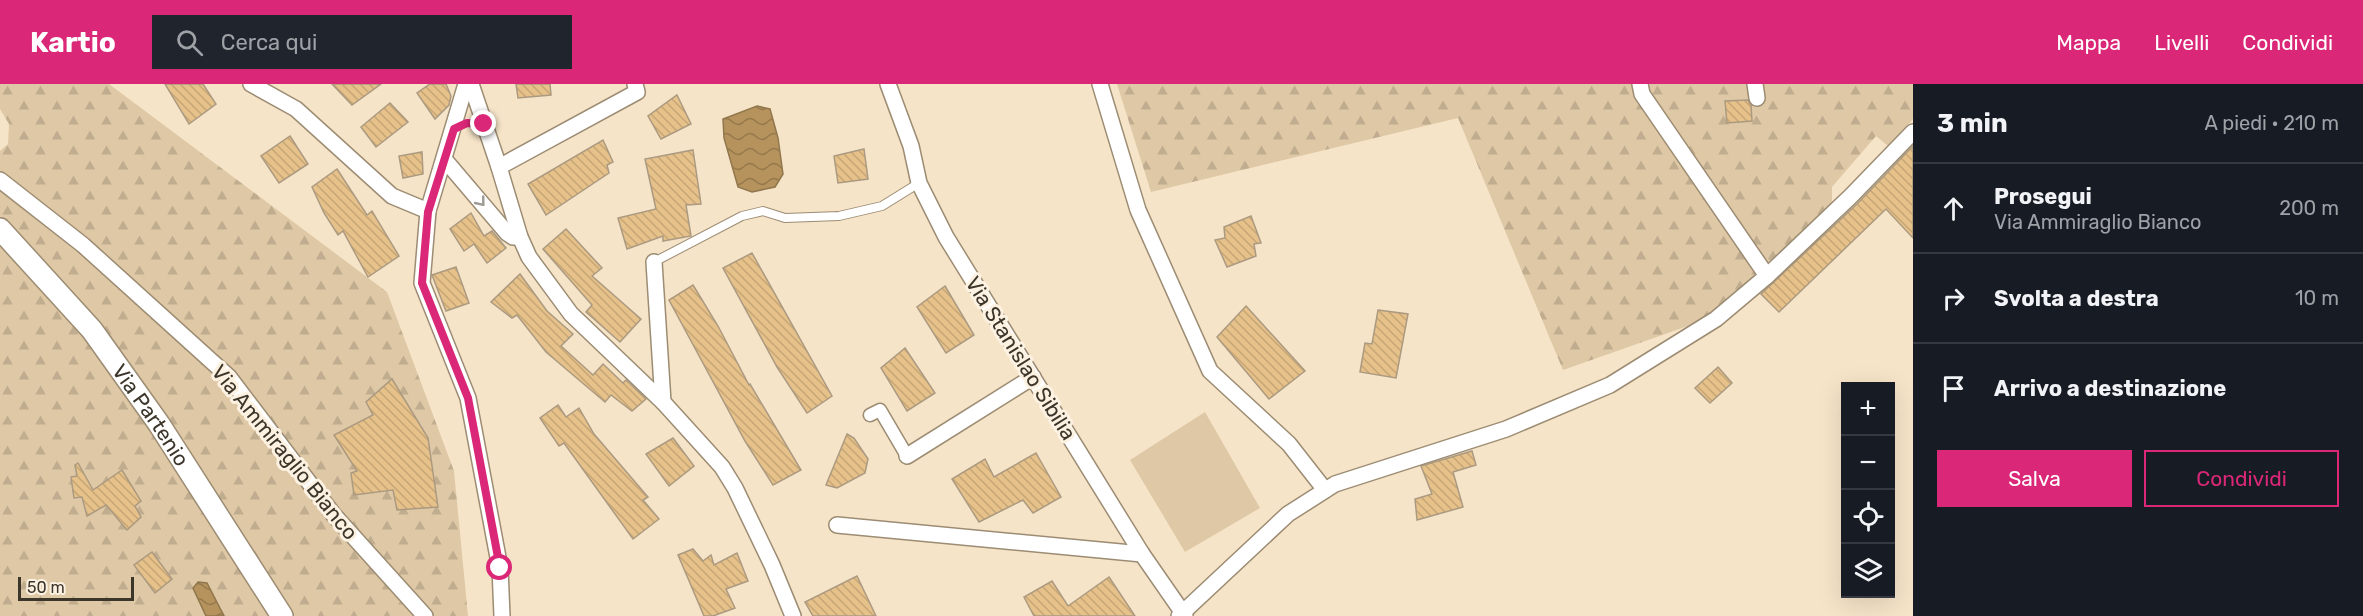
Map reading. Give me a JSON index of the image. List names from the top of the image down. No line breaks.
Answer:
{"streets":{"main road":["Via Partenio"],"street":["Via Stanislao Sibilia","Via Ammiraglio Bianco"]},"scale_bar":"50 m","page":{"header":"Kartio","search":"Cerca qui","nav":["Mappa","Livelli","Condividi"],"heading":["3 min","A piedi · 210 m"],"list":[["Prosegui","Via Ammiraglio Bianco","200 m"],["Svolta a destra","10 m"],"Arrivo a destinazione"],"map_buttons":["+","−"],"buttons":["Salva","Condividi"],"scale":"50 m"}}
